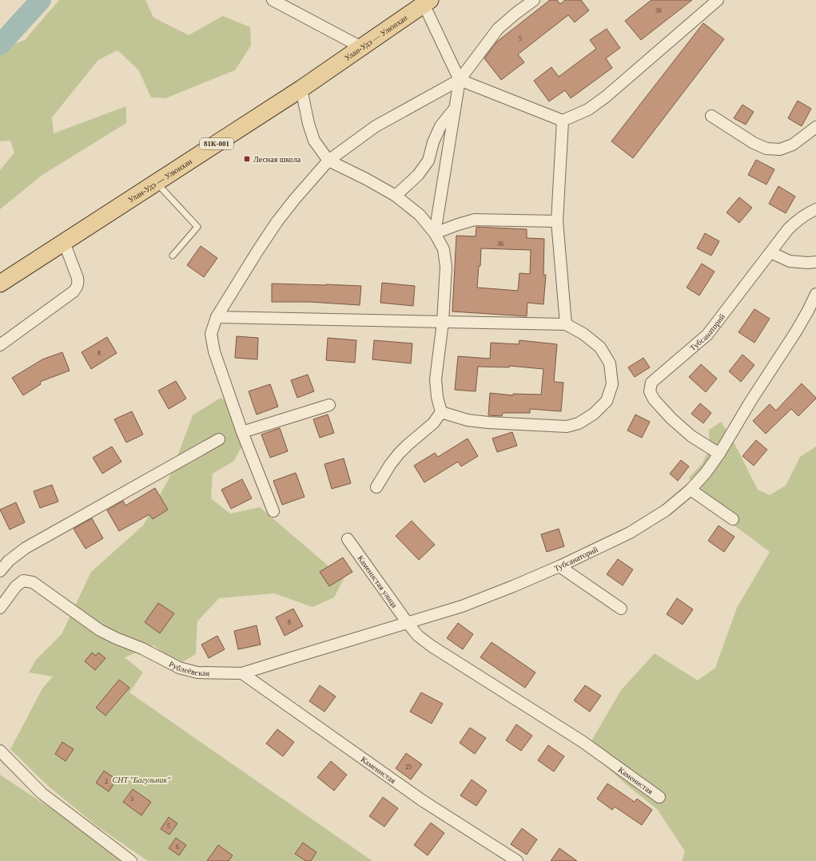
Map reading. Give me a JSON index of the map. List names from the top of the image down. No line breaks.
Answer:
{"streets":{"main road":["Улан-Удэ — Улюнхан","81К-001"],"street":["Тубсанаторий","Каменистая улица","Рублеёвская","Каменистая"]},"crossings":[["Тубсанаторий","Каменистая улица"],["Тубсанаторий","Рублеёвская"],["Тубсанаторий","Каменистая"],["Каменистая улица","Рублеёвская"],["Каменистая улица","Каменистая"],["Рублеёвская","Каменистая"]],"parks":["СНТ \"Багульник\""],"places":{"transit":["Лесная школа"]},"house_numbers":["36","5","36","8","8","25","2","3","5","6"]}
